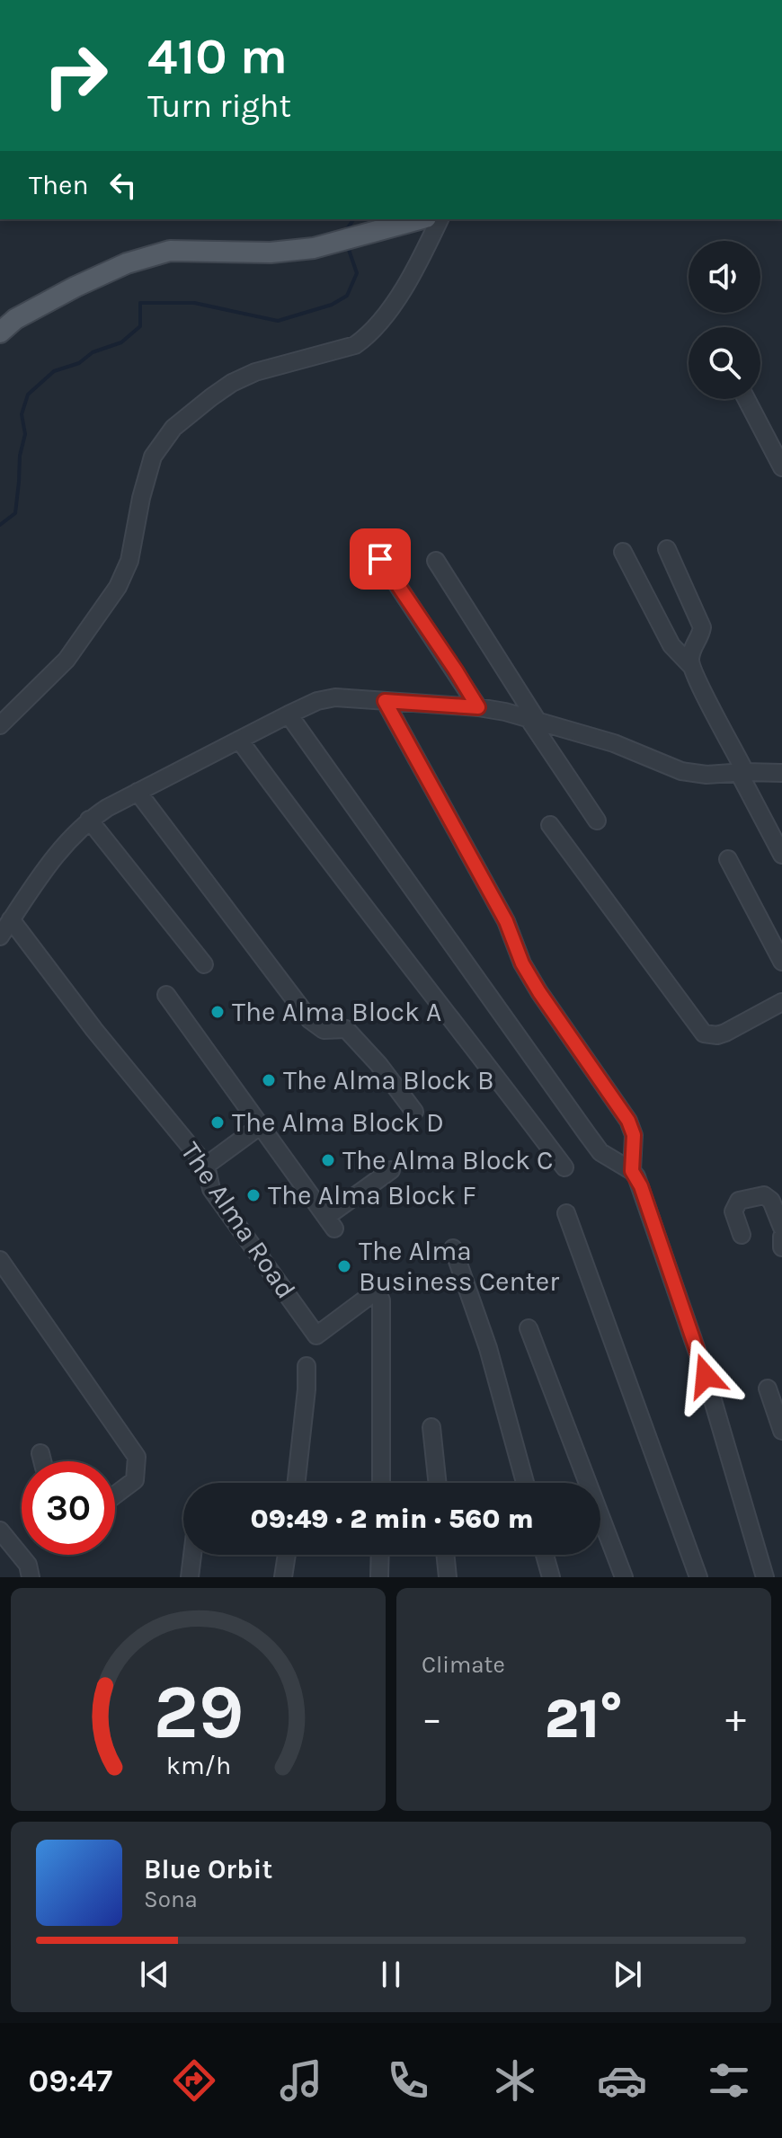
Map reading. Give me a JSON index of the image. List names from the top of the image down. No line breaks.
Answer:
{"streets":{"street":["The Alma Road"]},"places":["The Alma Block A","The Alma Block B","The Alma Block D","The Alma Block C","The Alma Block F","The Alma Business Center"],"page":{"turn":["410 m","Turn right"],"then":"Then","limit":"30","trip":"09:49 · 2 min · 560 m","tile":"Climate","heat":["−","21°","+"],"song":["Blue Orbit","Sona"],"tabs":"09:47","gauge":["29","km/h"]}}
